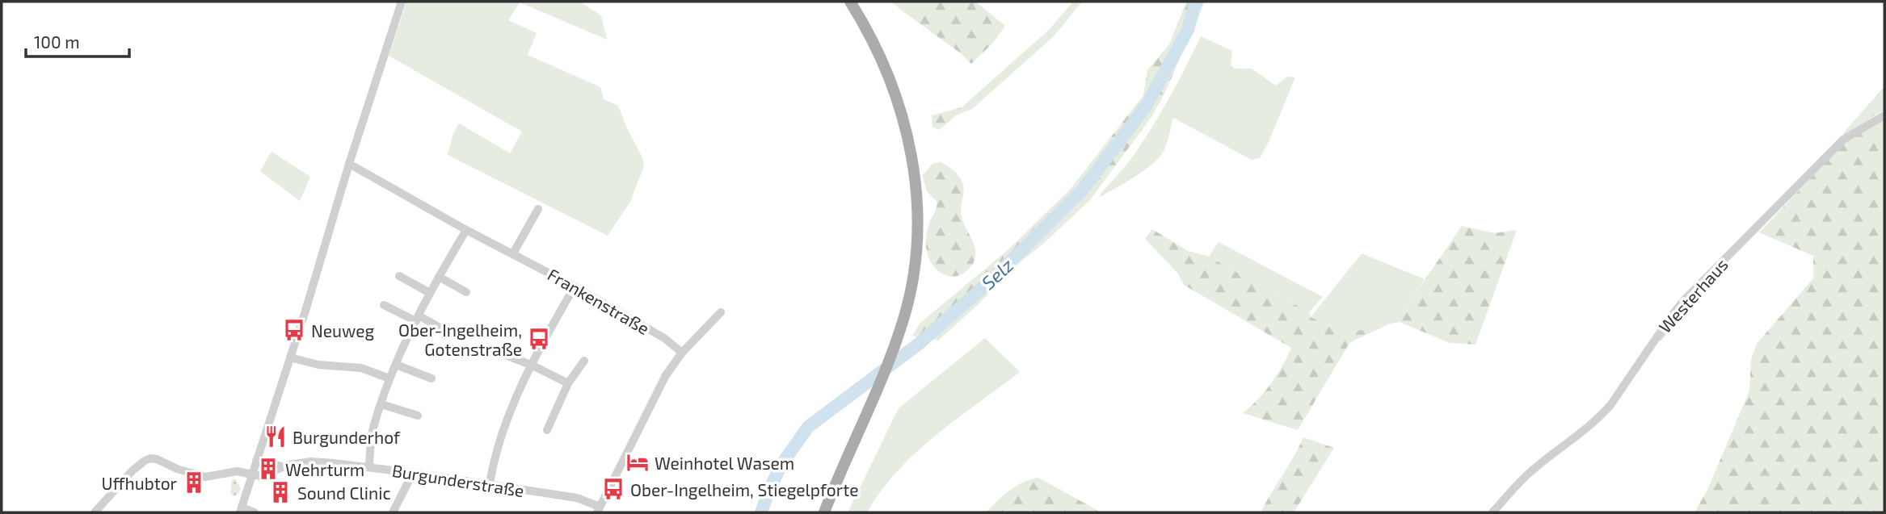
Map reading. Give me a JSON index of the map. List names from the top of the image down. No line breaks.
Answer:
{"streets":{"street":["Westerhaus","Frankenstraße","Burgunderstraße"]},"water":["Selz"],"places":{"bus stop":["Neuweg","Ober-Ingelheim, Gotenstraße","Ober-Ingelheim, Stiegelpforte"],"restaurant":["Burgunderhof"],"hotel":["Weinhotel Wasem"],"building":["Wehrturm","Uffhubtor","Sound Clinic"]},"scale_bar":"100 m"}
